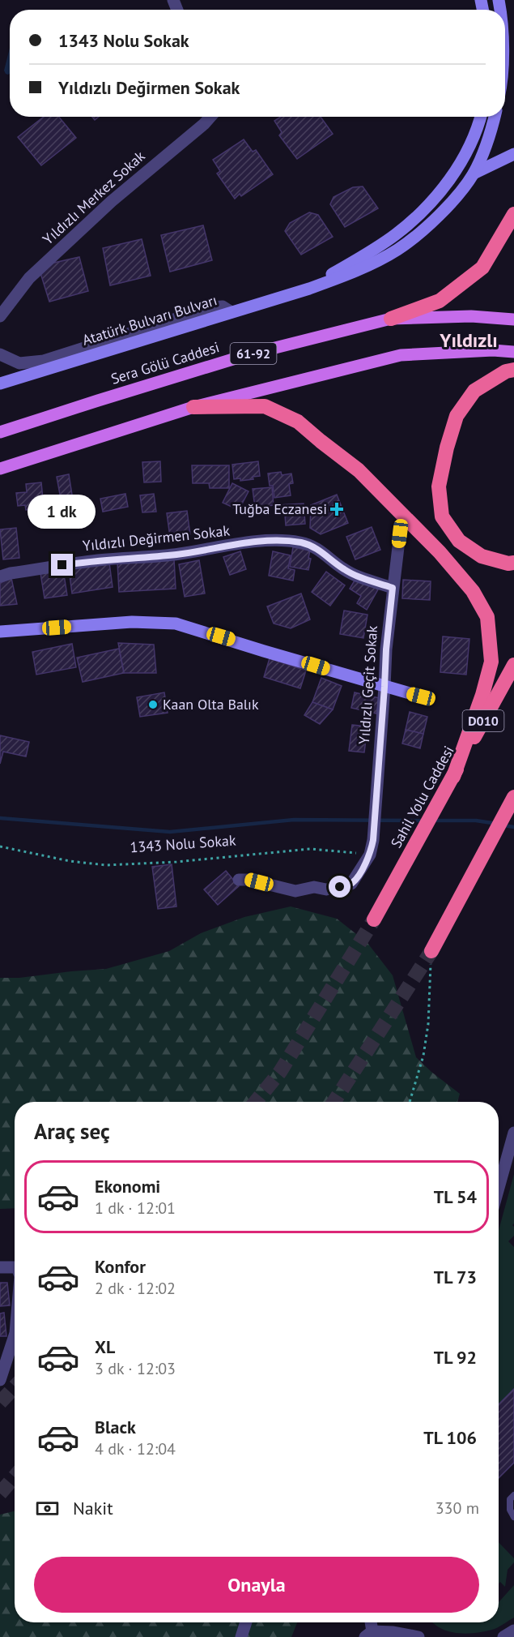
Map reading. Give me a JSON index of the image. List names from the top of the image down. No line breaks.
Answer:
{"streets":{"highway":["D010","Sahil Yolu Caddesi"],"main road":["61-92","Sera Gölü Caddesi"],"street":["Yıldızlı Merkez Sokak","Atatürk Bulvarı Bulvarı","Yıldızlı Değirmen Sokak","Yıldızlı Geçit Sokak"],"path":["1343 Nolu Sokak"]},"crossings":[["Yıldızlı Değirmen Sokak","Yıldızlı Geçit Sokak"],["Yıldızlı Geçit Sokak","1343 Nolu Sokak"]],"districts":["Yıldızlı"],"places":{"health":["Tuğba Eczanesi"],"other":["Kaan Olta Balık"]},"page":{"banner":["1343 Nolu Sokak","Yıldızlı Değirmen Sokak"],"bubble":"1 dk","heading":"Araç seç","list":[{"name":"Ekonomi","note":"1 dk · 12:01","value":"TL 54"},{"name":"Konfor","note":"2 dk · 12:02","value":"TL 73"},{"name":"XL","note":"3 dk · 12:03","value":"TL 92"},{"name":"Black","note":"4 dk · 12:04","value":"TL 106"}],"pay":["Nakit","330 m"],"buttons":"Onayla"}}
